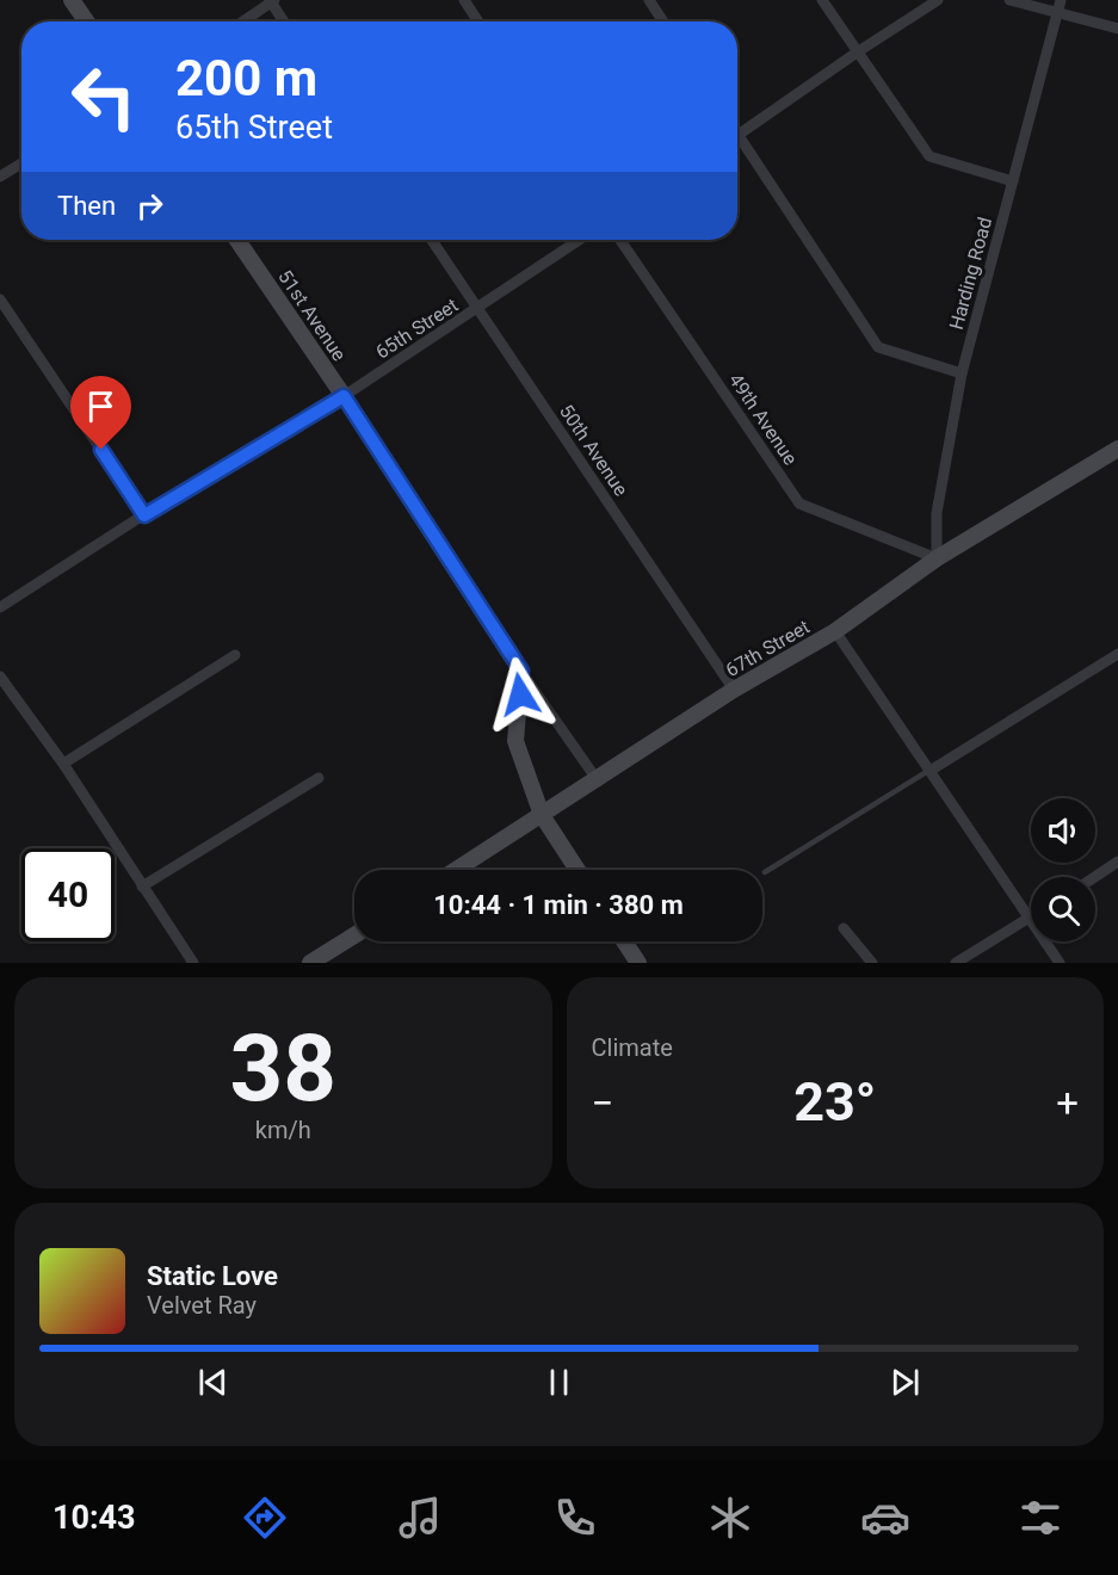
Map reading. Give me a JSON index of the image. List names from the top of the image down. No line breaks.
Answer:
{"streets":{"street":["Harding Road","51st Avenue","65th Street","49th Avenue","50th Avenue","67th Street"]},"crossings":[["Harding Road","49th Avenue"],["Harding Road","67th Street"],["51st Avenue","65th Street"],["51st Avenue","67th Street"],["65th Street","50th Avenue"],["49th Avenue","67th Street"],["50th Avenue","67th Street"]],"page":{"turn":["200 m","65th Street"],"then":"Then","limit":"40","trip":"10:44 · 1 min · 380 m","tile":[["38","km/h"],"Climate"],"heat":["−","23°","+"],"song":["Static Love","Velvet Ray"],"tabs":"10:43"}}
